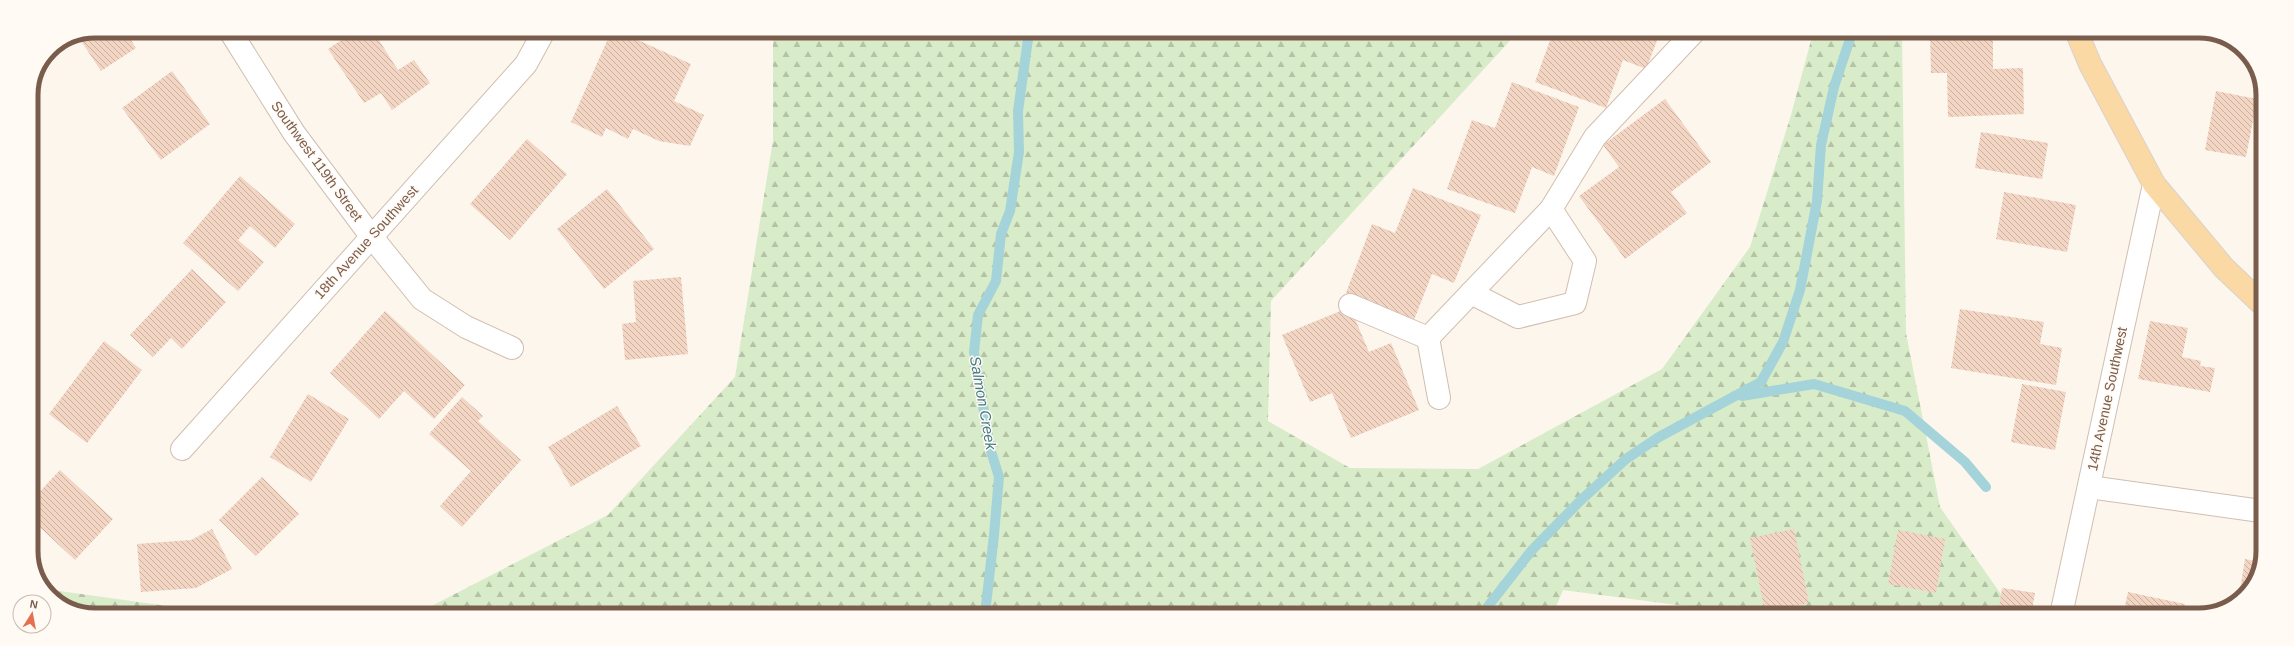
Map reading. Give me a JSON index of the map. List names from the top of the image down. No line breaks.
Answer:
{"streets":{"street":["Southwest 119th Street","18th Avenue Southwest","14th Avenue Southwest"]},"crossings":[["Southwest 119th Street","18th Avenue Southwest"]],"water":["Salmon Creek"],"north":"top"}
